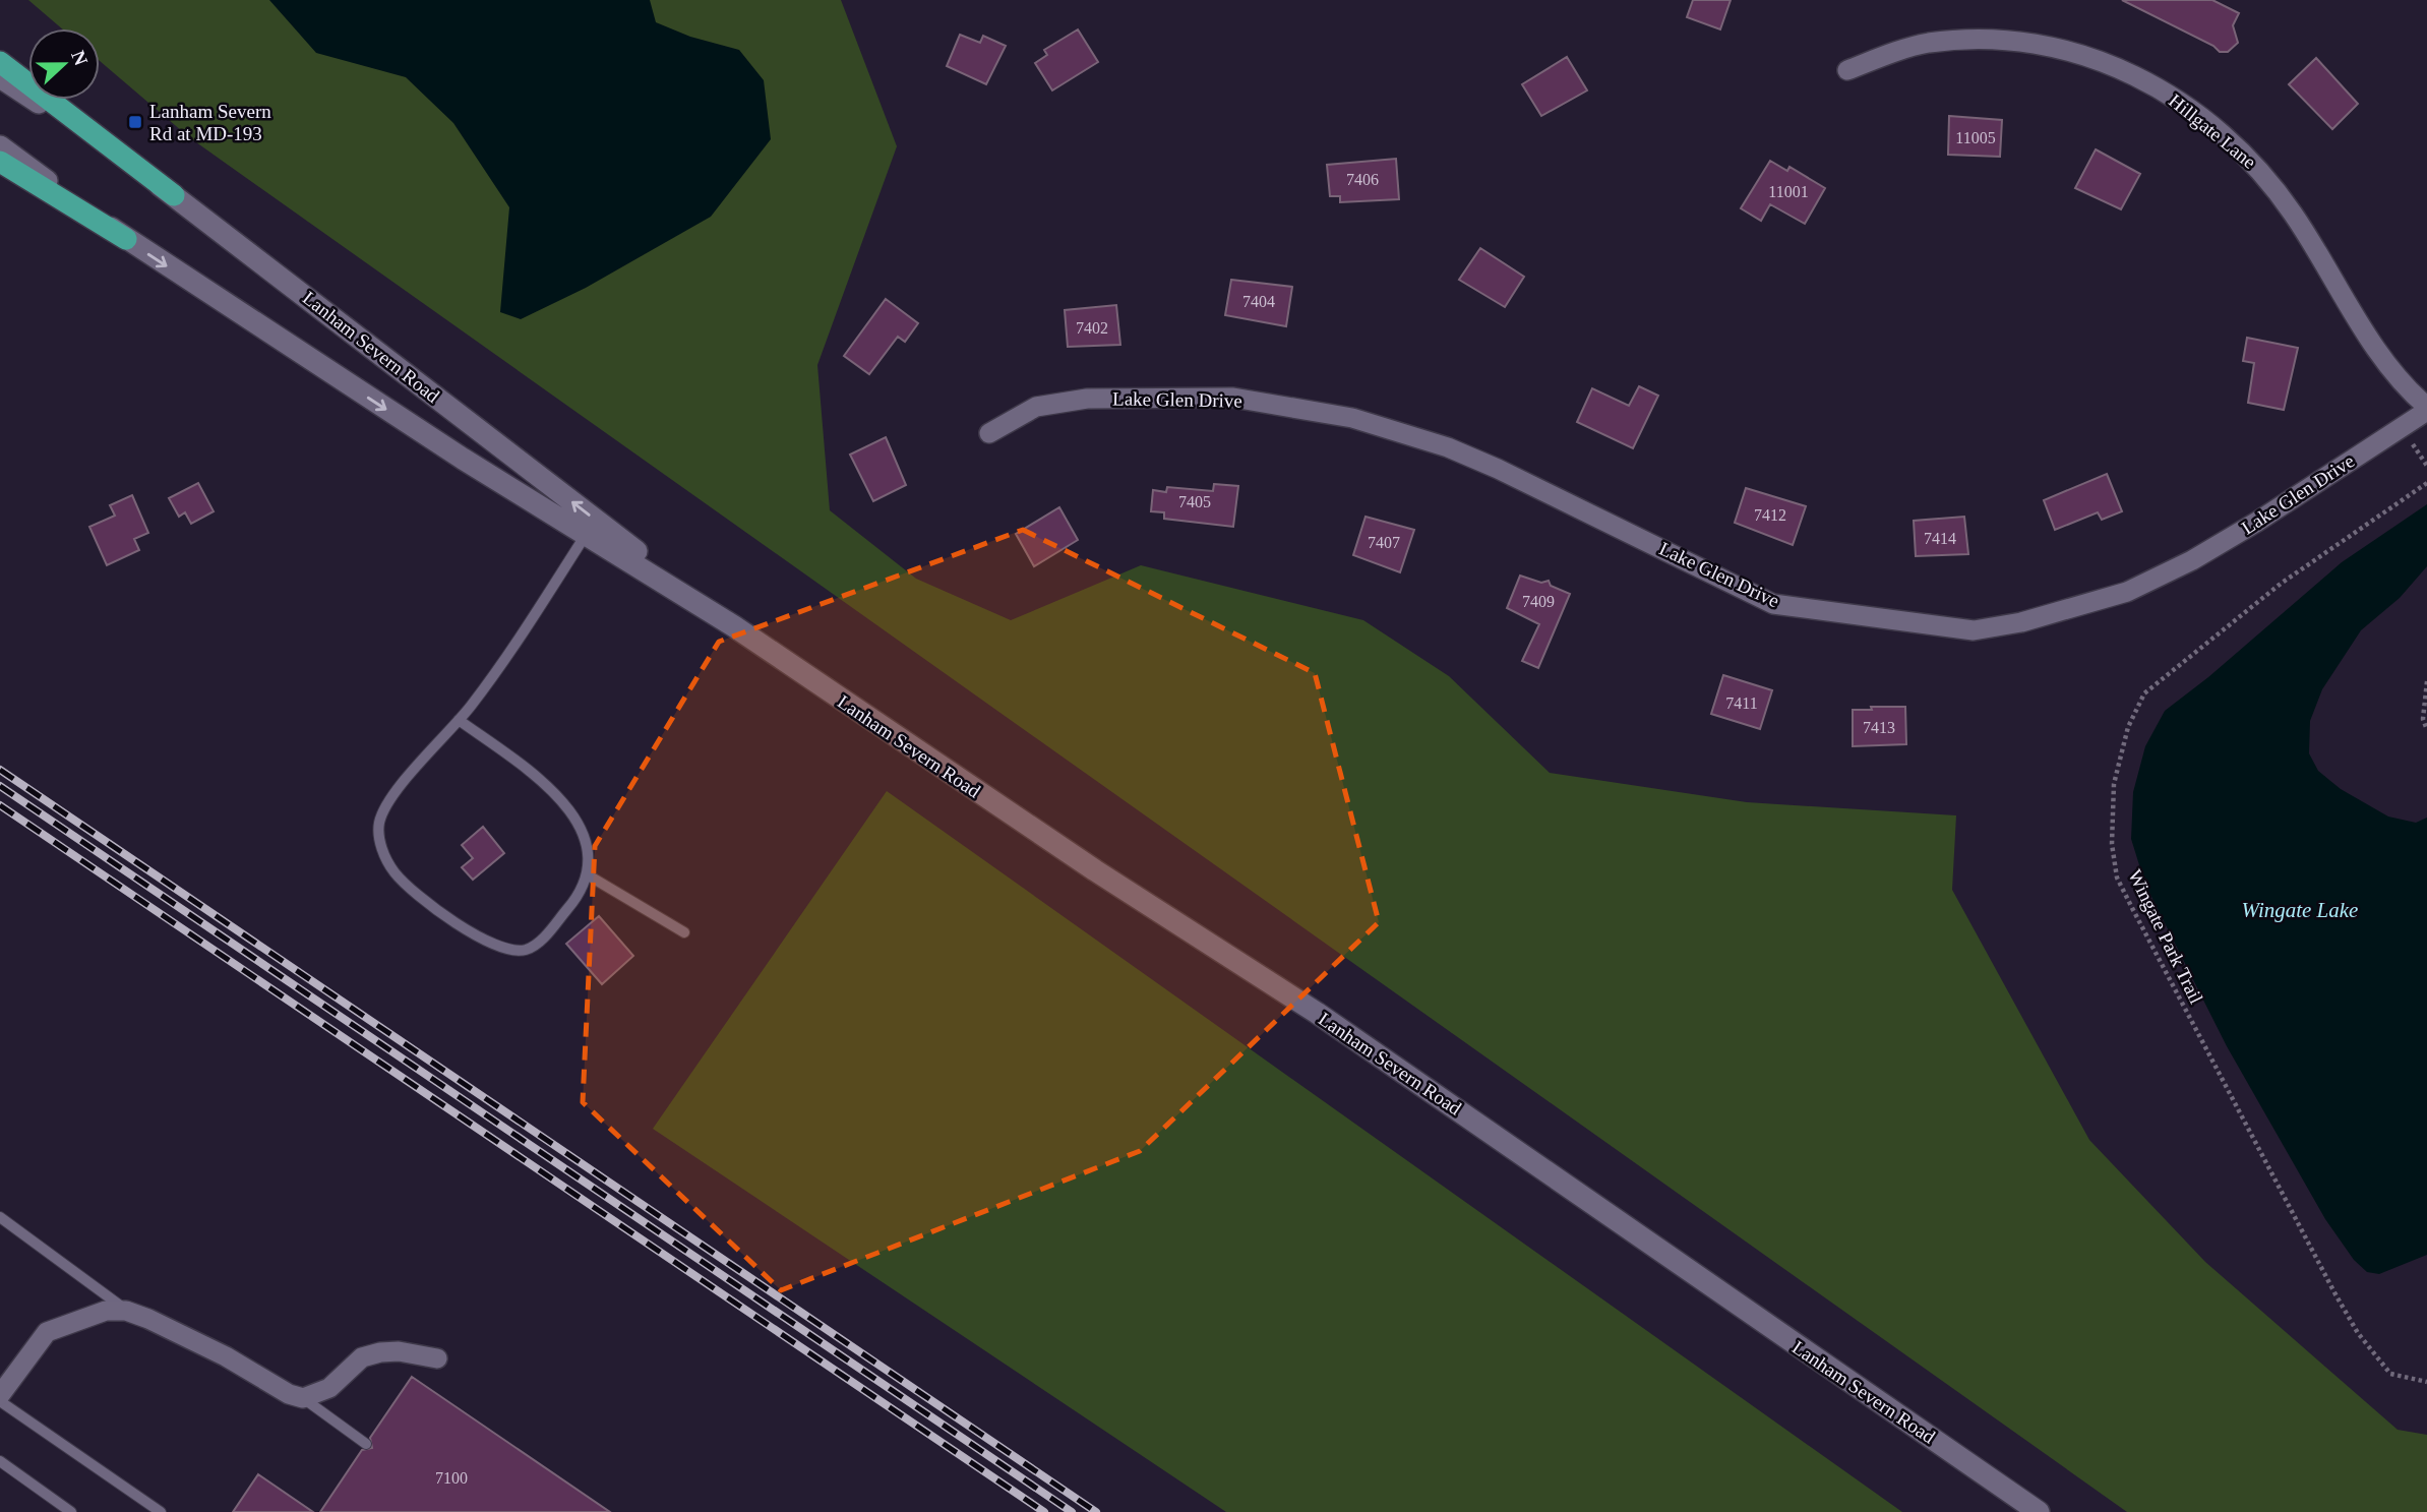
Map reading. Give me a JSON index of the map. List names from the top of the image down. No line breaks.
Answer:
{"streets":{"main road":["Lanham Severn Road"],"street":["Hillgate Lane","Lake Glen Drive"],"path":["Wingate Park Trail"]},"crossings":[["Hillgate Lane","Lake Glen Drive"]],"water":["Wingate Lake"],"places":{"transit":["Lanham Severn Rd at MD-193"]},"house_numbers":["11005","7406","11001","7404","7402","7405","7412","7414","7407","7409","7411","7413","7100"],"north":"right"}
